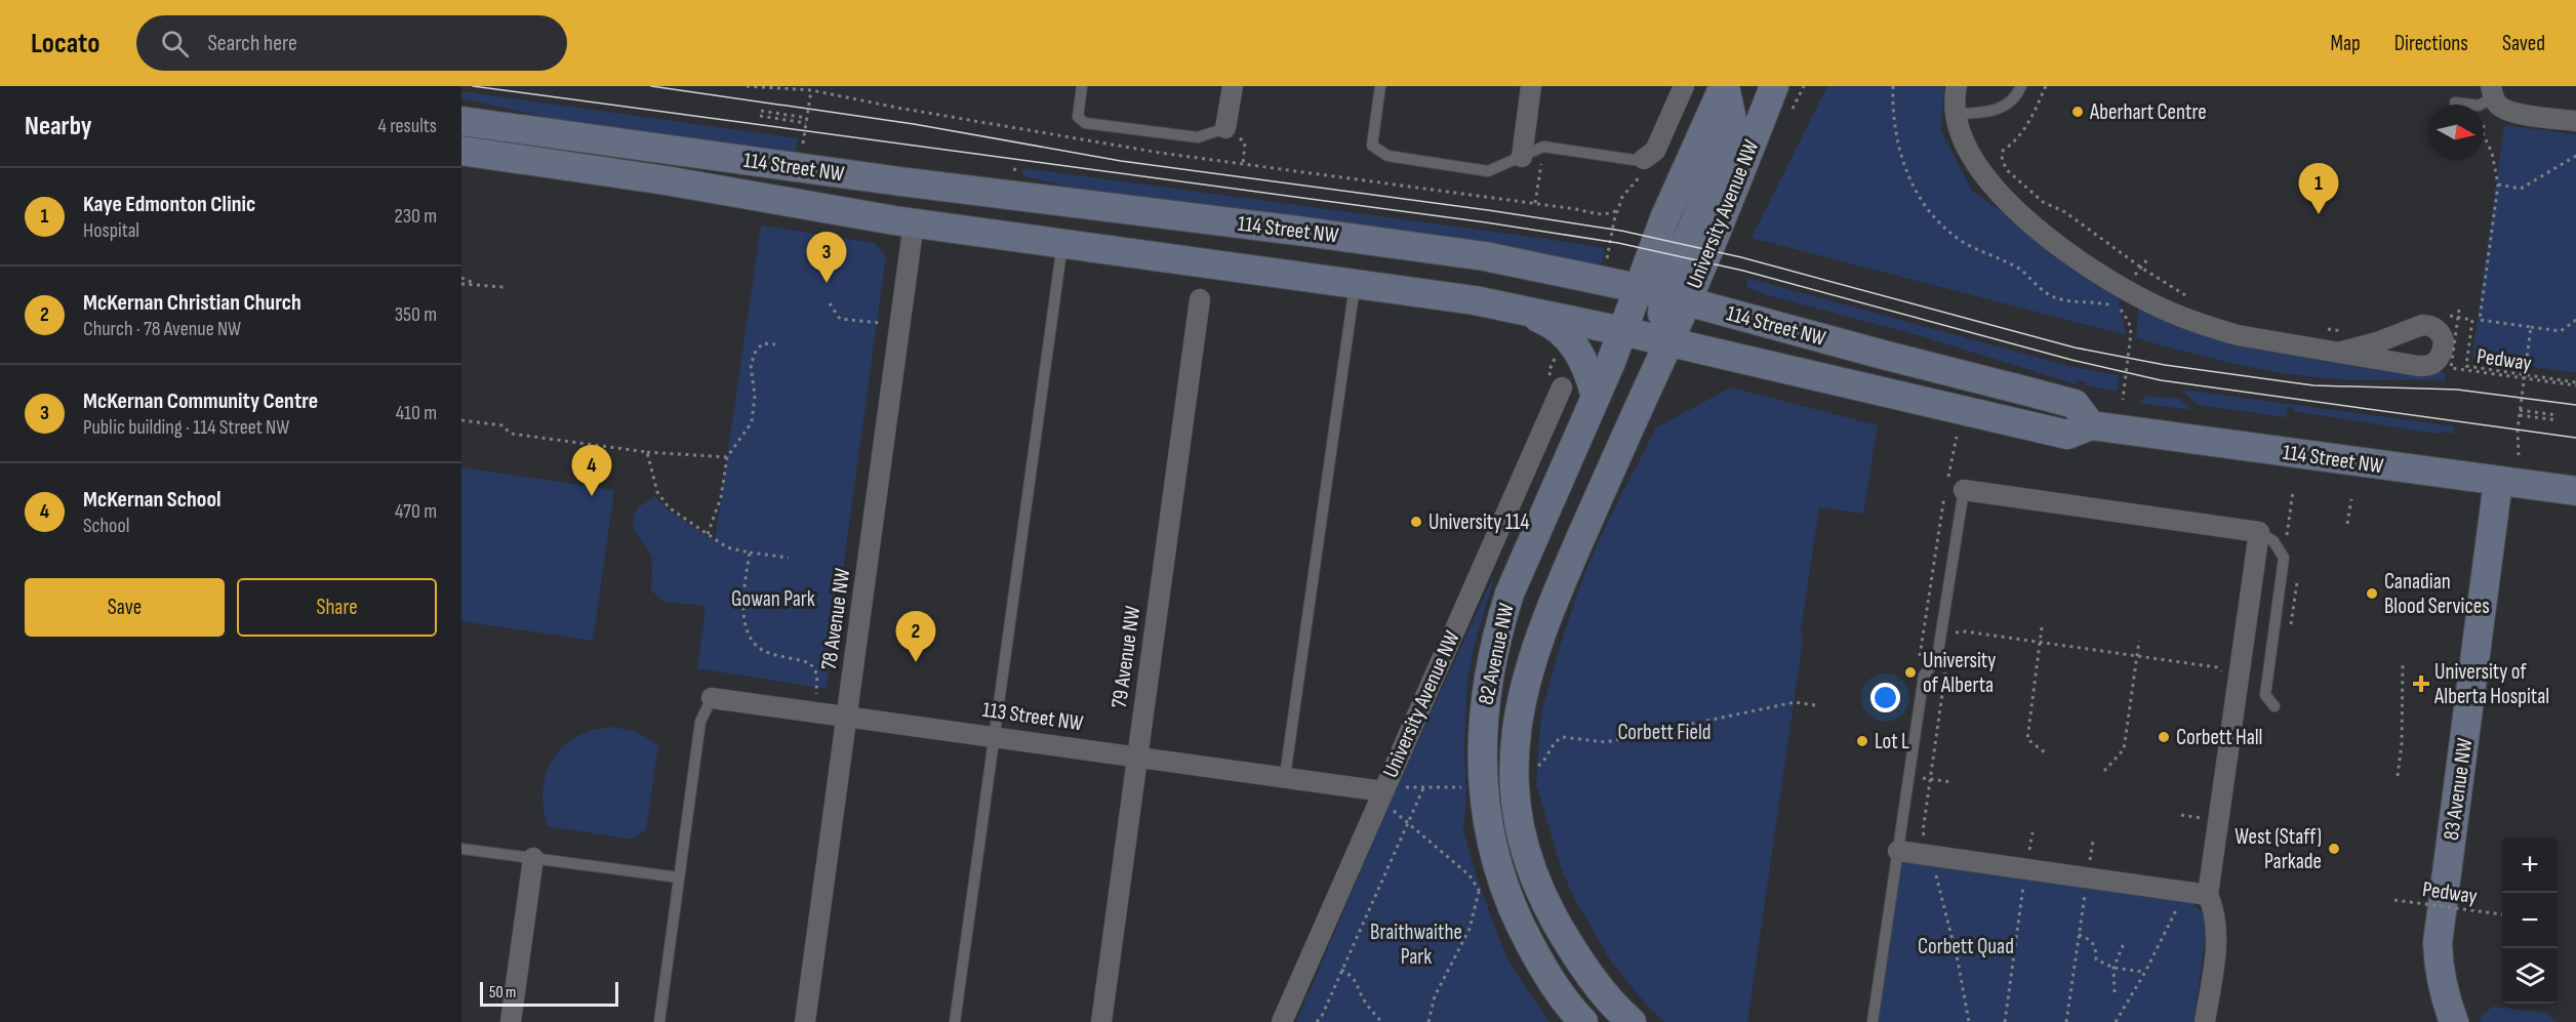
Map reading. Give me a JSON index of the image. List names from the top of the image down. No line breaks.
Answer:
{"streets":{"main road":["114 Street NW","University Avenue NW","82 Avenue NW","83 Avenue NW"],"street":["78 Avenue NW","79 Avenue NW","113 Street NW"],"path":["Pedway"]},"crossings":[["114 Street NW","University Avenue NW"],["114 Street NW","78 Avenue NW"],["114 Street NW","82 Avenue NW"],["114 Street NW","83 Avenue NW"],["University Avenue NW","82 Avenue NW"],["University Avenue NW","113 Street NW"],["78 Avenue NW","113 Street NW"],["79 Avenue NW","113 Street NW"]],"parks":["Gowan Park","Corbett Field","Braithwaithe Park","Corbett Quad"],"places":{"other":["Aberhart Centre","University 114","Canadian Blood Services","University of Alberta","Corbett Hall","Lot L","West (Staff) Parkade"],"health":["University of Alberta Hospital"]},"scale_bar":"50 m","north":"right","page":{"header":"Locato","search":"Search here","nav":["Map","Directions","Saved"],"heading":["Nearby","4 results"],"pins":["1","3","4","2"],"list":[{"mark":"1","name":"Kaye Edmonton Clinic","note":"Hospital","value":"230 m"},{"mark":"2","name":"McKernan Christian Church","note":"Church · 78 Avenue NW","value":"350 m"},{"mark":"3","name":"McKernan Community Centre","note":"Public building · 114 Street NW","value":"410 m"},{"mark":"4","name":"McKernan School","note":"School","value":"470 m"}],"buttons":["Save","Share"],"map_buttons":["+","−"],"scale":"50 m"}}
